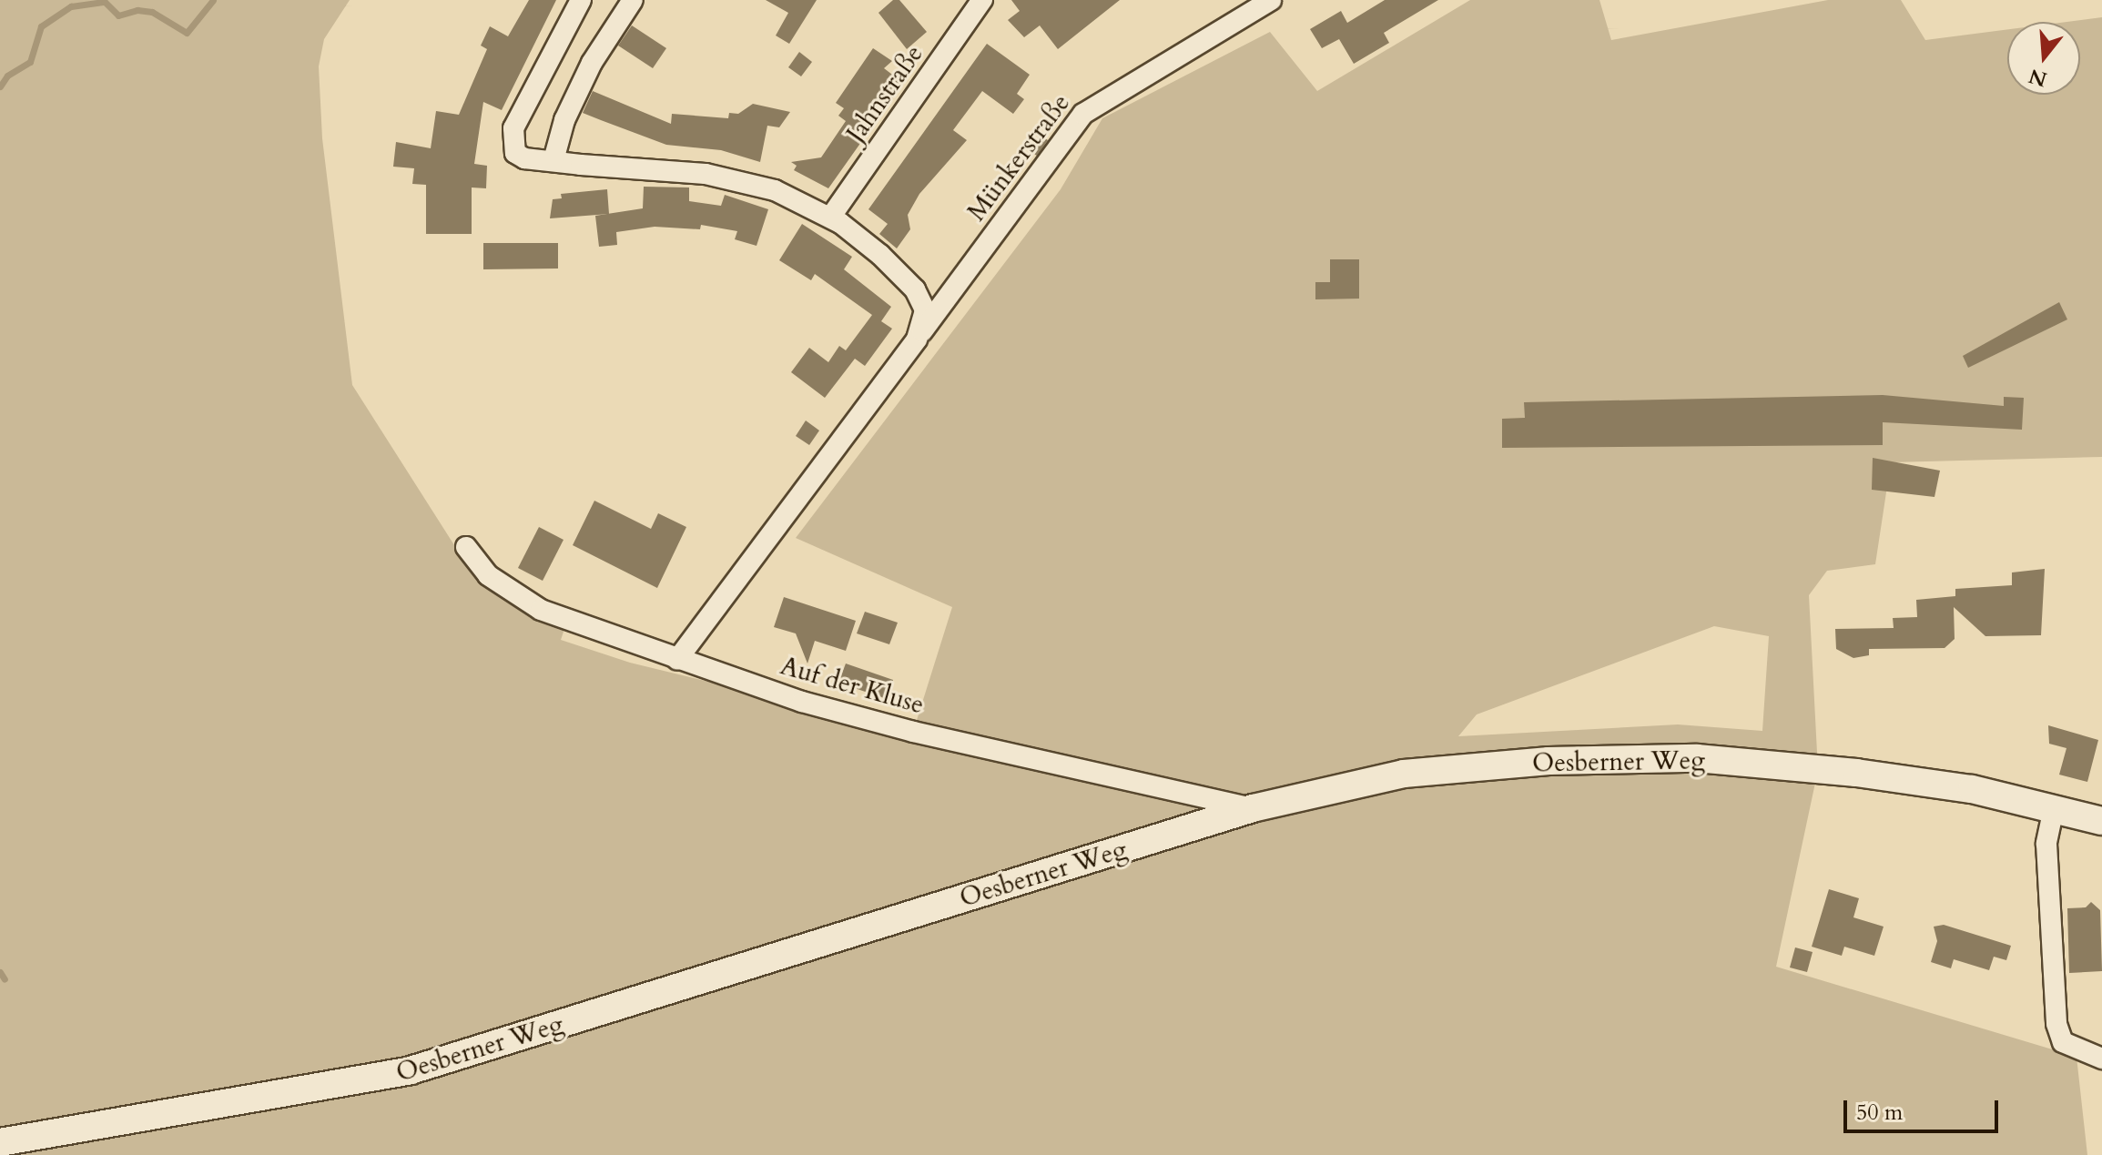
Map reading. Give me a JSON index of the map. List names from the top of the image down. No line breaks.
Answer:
{"streets":{"street":["Jahnstraße","Münkerstraße","Auf der Kluse","Oesberner Weg"]},"crossings":[["Münkerstraße","Auf der Kluse"],["Auf der Kluse","Oesberner Weg"]],"scale_bar":"50 m","north":"bottom"}
